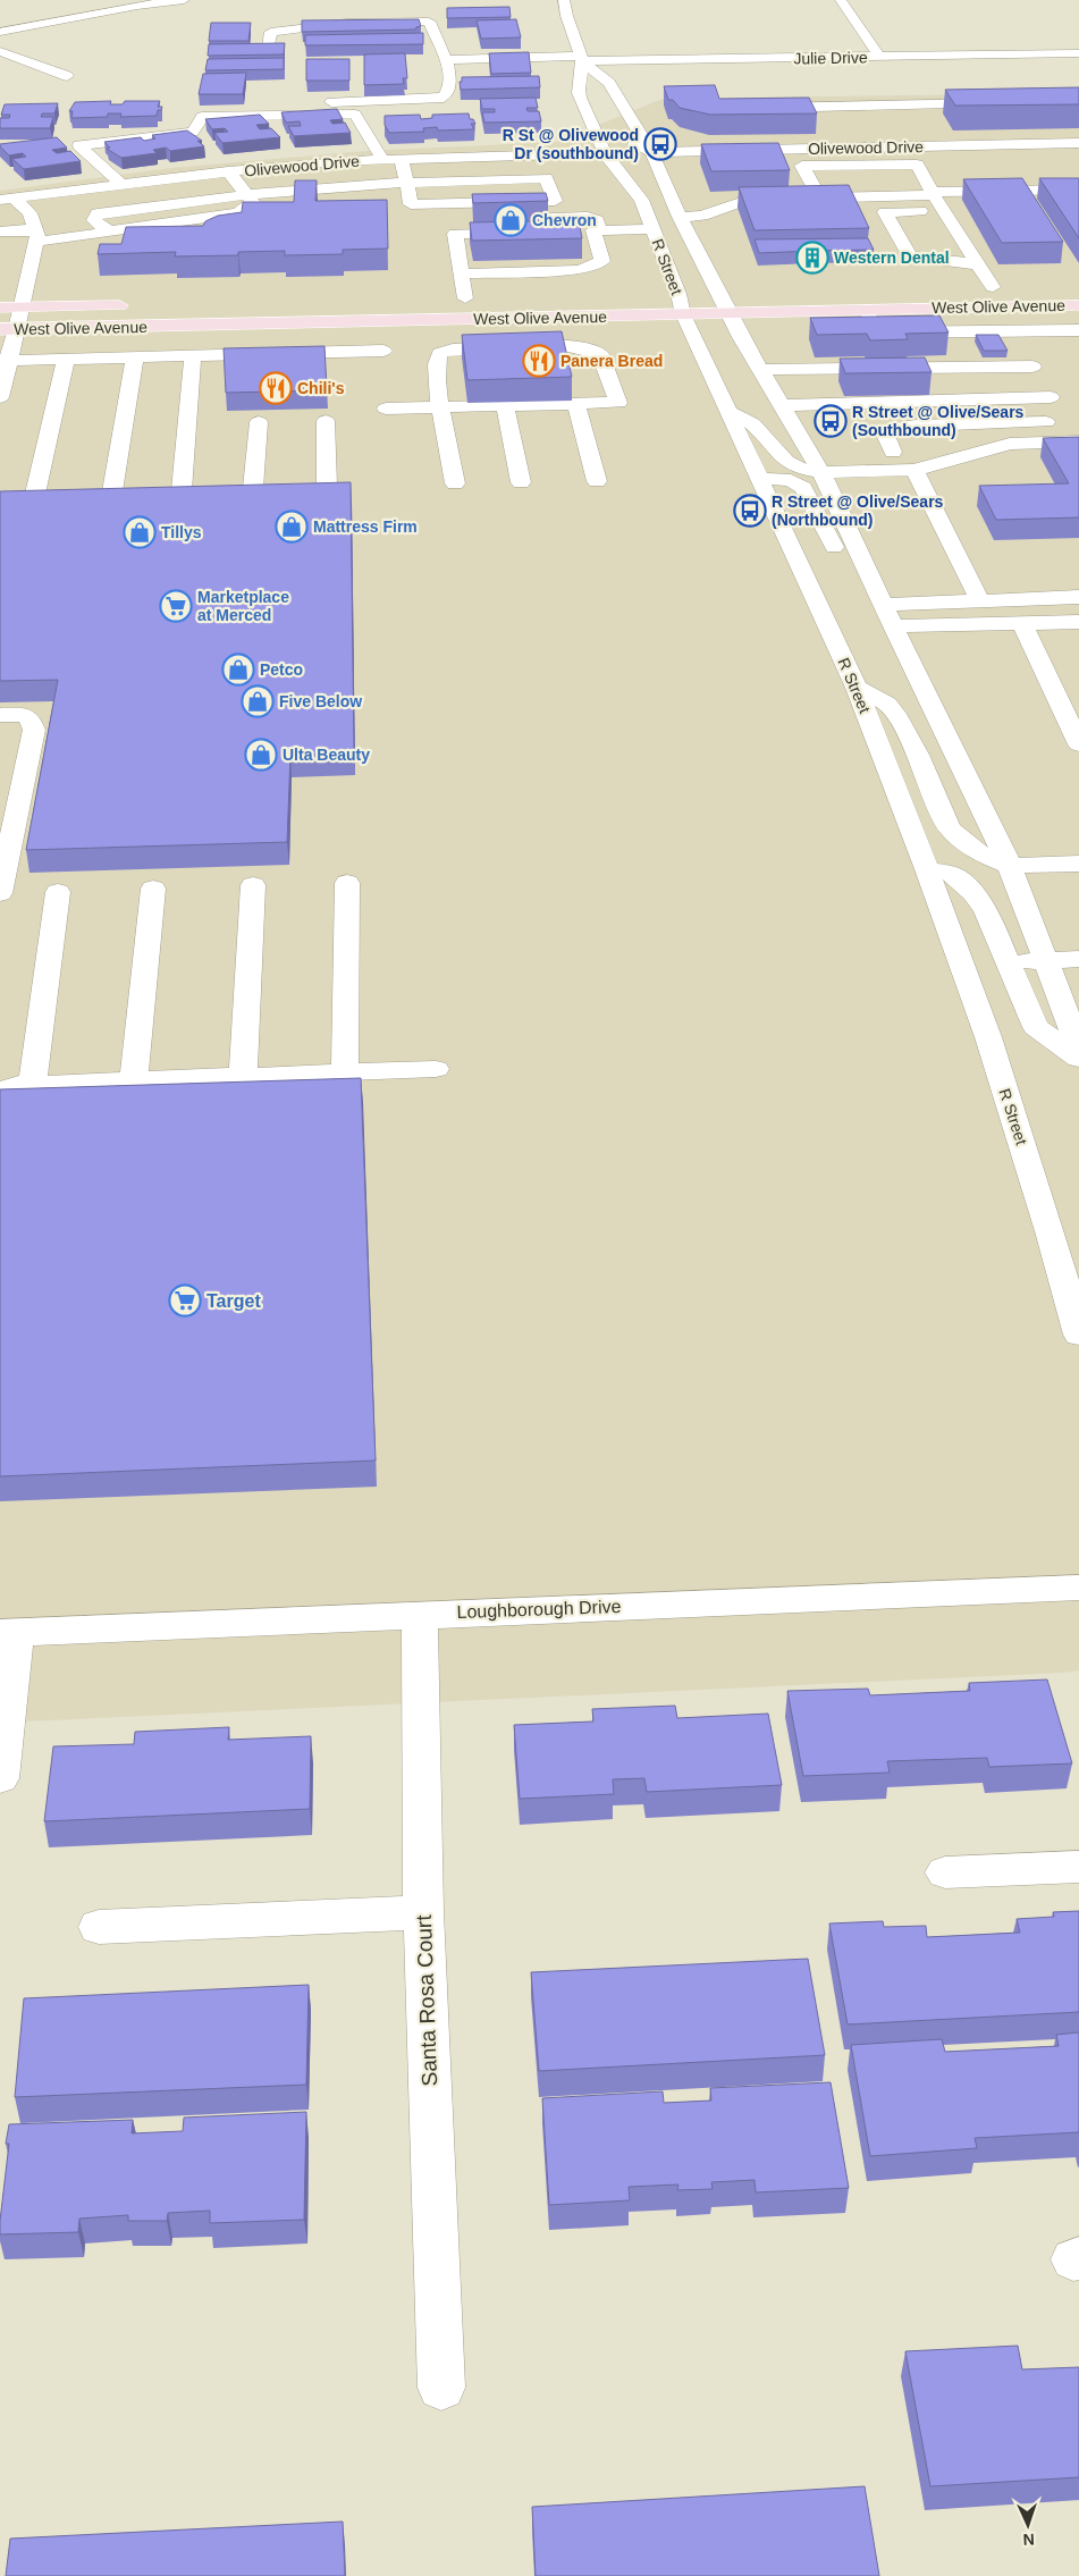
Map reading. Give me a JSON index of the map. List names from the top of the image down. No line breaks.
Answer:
{"streets":{"main road":["West Olive Avenue"],"street":["Julie Drive","Olivewood Drive","R Street","Loughborough Drive","Santa Rosa Court"]},"crossings":[["Julie Drive","R Street"],["Olivewood Drive","R Street"],["R Street","West Olive Avenue"],["Loughborough Drive","Santa Rosa Court"]],"places":{"bus stop":["R St @ Olivewood Dr (southbound)","R Street @ Olive/Sears (Southbound)","R Street @ Olive/Sears (Northbound)"],"shop":["Chevron","Mattress Firm","Tillys","Petco","Five Below","Ulta Beauty"],"building":["Western Dental"],"restaurant":["Panera Bread","Chili's"],"supermarket":["Marketplace at Merced","Target"]},"north":"bottom"}
